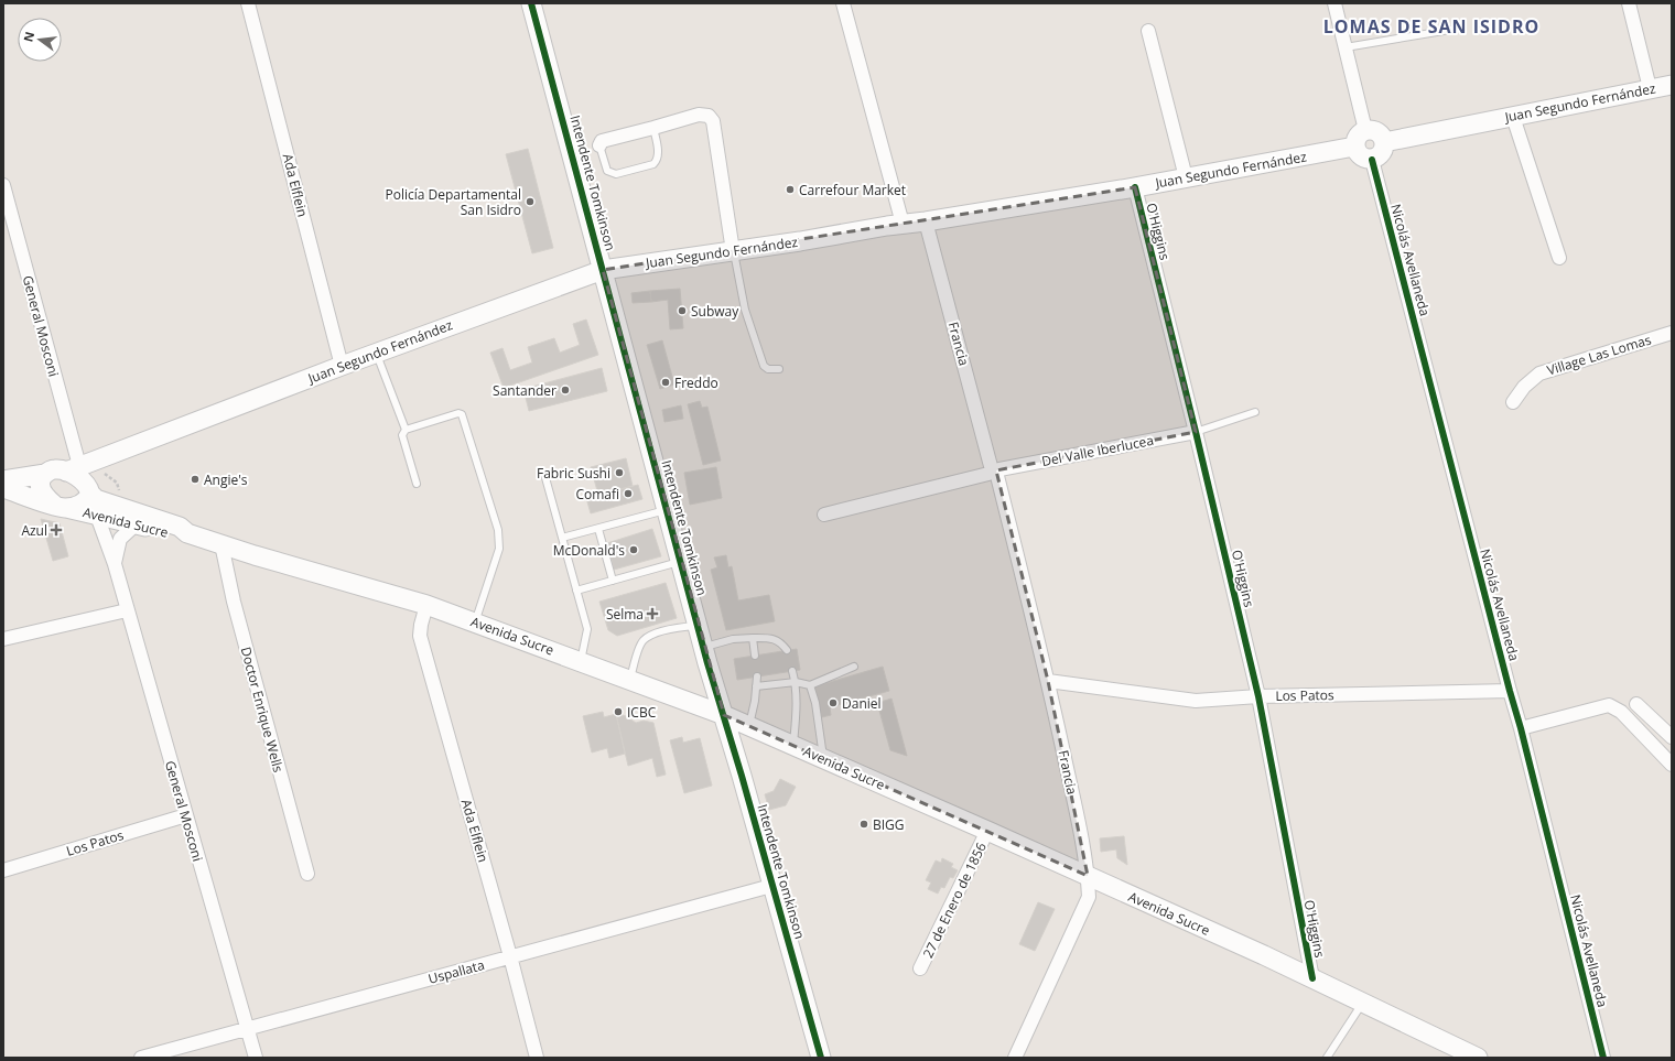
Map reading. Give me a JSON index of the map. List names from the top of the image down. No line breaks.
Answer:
{"streets":{"main road":["Juan Segundo Fernández","Intendente Tomkinson","Avenida Sucre"],"street":["Ada Elflein","O'Higgins","Nicolás Avellaneda","General Mosconi","Francia","Village Las Lomas","Del Valle Iberlucea","Los Patos","Doctor Enrique Wells","27 de Enero de 1856","Uspallata"]},"crossings":[["Juan Segundo Fernández","Intendente Tomkinson"],["Juan Segundo Fernández","Ada Elflein"],["Juan Segundo Fernández","O'Higgins"],["Juan Segundo Fernández","Nicolás Avellaneda"],["Juan Segundo Fernández","General Mosconi"],["Juan Segundo Fernández","Francia"],["Juan Segundo Fernández","Avenida Sucre"],["Intendente Tomkinson","Avenida Sucre"],["Intendente Tomkinson","Uspallata"],["Ada Elflein","Avenida Sucre"],["Ada Elflein","Uspallata"],["O'Higgins","Del Valle Iberlucea"],["O'Higgins","Avenida Sucre"],["O'Higgins","Los Patos"],["Nicolás Avellaneda","Los Patos"],["General Mosconi","Avenida Sucre"],["General Mosconi","Los Patos"],["General Mosconi","Uspallata"],["Francia","Del Valle Iberlucea"],["Francia","Avenida Sucre"],["Francia","Los Patos"],["Avenida Sucre","Doctor Enrique Wells"],["Avenida Sucre","27 de Enero de 1856"]],"districts":["LOMAS DE SAN ISIDRO"],"places":{"other":["Carrefour Market","Policía Departamental San Isidro","Subway","Freddo","Santander","Fabric Sushi","Angie's","Comafi","McDonald's","Daniel","ICBC","BIGG"],"health":["Azul","Selma"]},"north":"left"}
